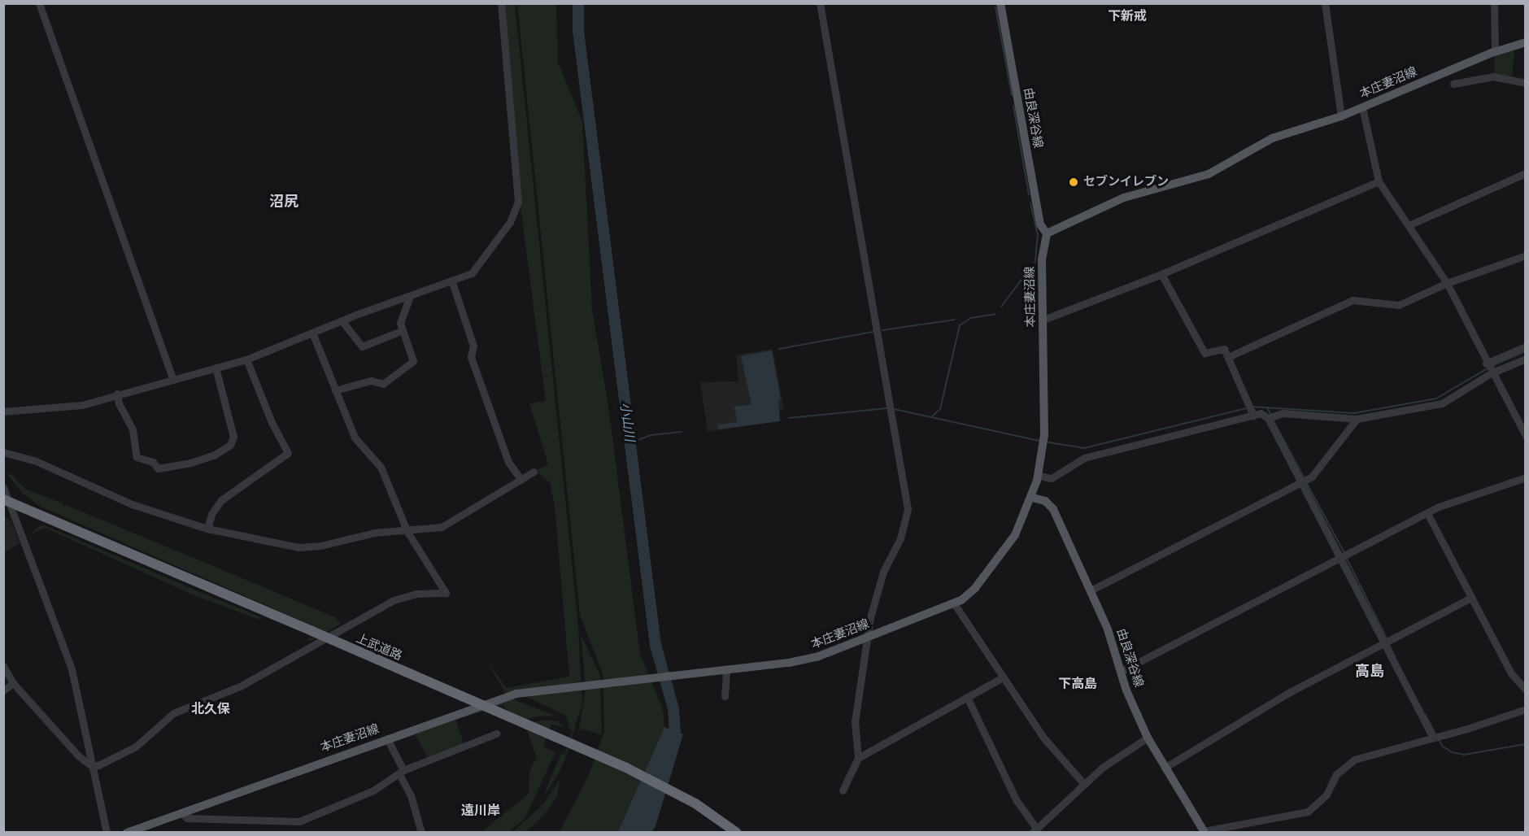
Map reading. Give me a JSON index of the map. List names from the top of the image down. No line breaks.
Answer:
{"streets":{"highway":["上武道路"],"main road":["本庄妻沼線","由良深谷線"]},"crossings":[["本庄妻沼線","由良深谷線"]],"districts":["下新戒","沼尻","高島","下高島","北久保","遠川岸"],"water":["小山川"],"places":["セブンイレブン"]}
